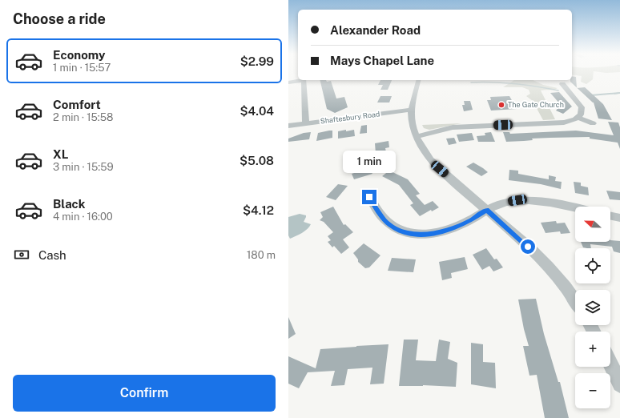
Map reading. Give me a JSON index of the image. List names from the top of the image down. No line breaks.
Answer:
{"streets":{"street":["Shaftesbury Road"]},"places":["The Gate Church"],"north":"left","page":{"heading":"Choose a ride","banner":["Alexander Road","Mays Chapel Lane"],"list":[{"name":"Economy","note":"1 min · 15:57","value":"$2.99"},{"name":"Comfort","note":"2 min · 15:58","value":"$4.04"},{"name":"XL","note":"3 min · 15:59","value":"$5.08"},{"name":"Black","note":"4 min · 16:00","value":"$4.12"}],"bubble":"1 min","map_buttons":["+","−"],"pay":["Cash","180 m"],"buttons":"Confirm"}}
